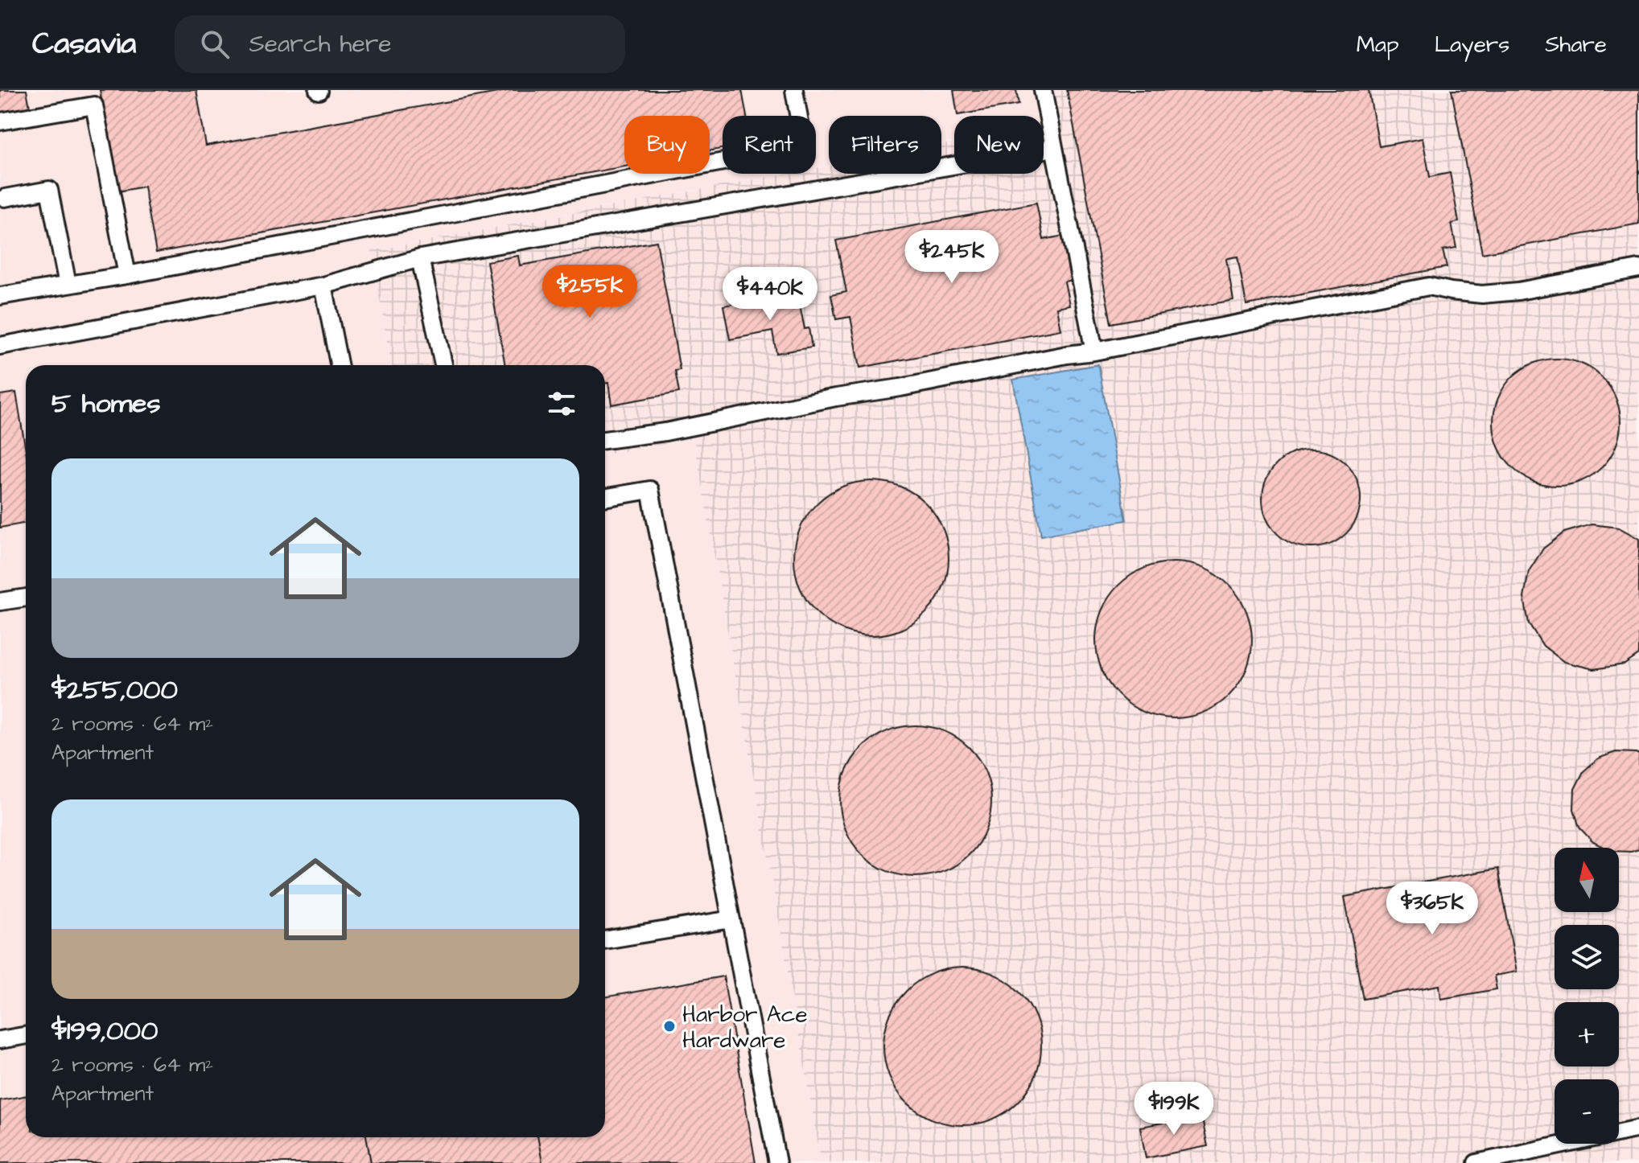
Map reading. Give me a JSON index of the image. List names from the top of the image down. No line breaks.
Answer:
{"places":["Harbor Ace Hardware"],"north":"top","page":{"header":"Casavia","search":"Search here","nav":["Map","Layers","Share"],"chip":["Buy","Rent","Filters","New"],"price":["$245K","$255K","$440K","$365K","$199K"],"heading":"5 homes","list":[{"name":"$255,000","note":"2 rooms · 64 m² · Apartment"},{"name":"$199,000","note":"2 rooms · 64 m² · Apartment"}],"map_buttons":["+","−"]}}
